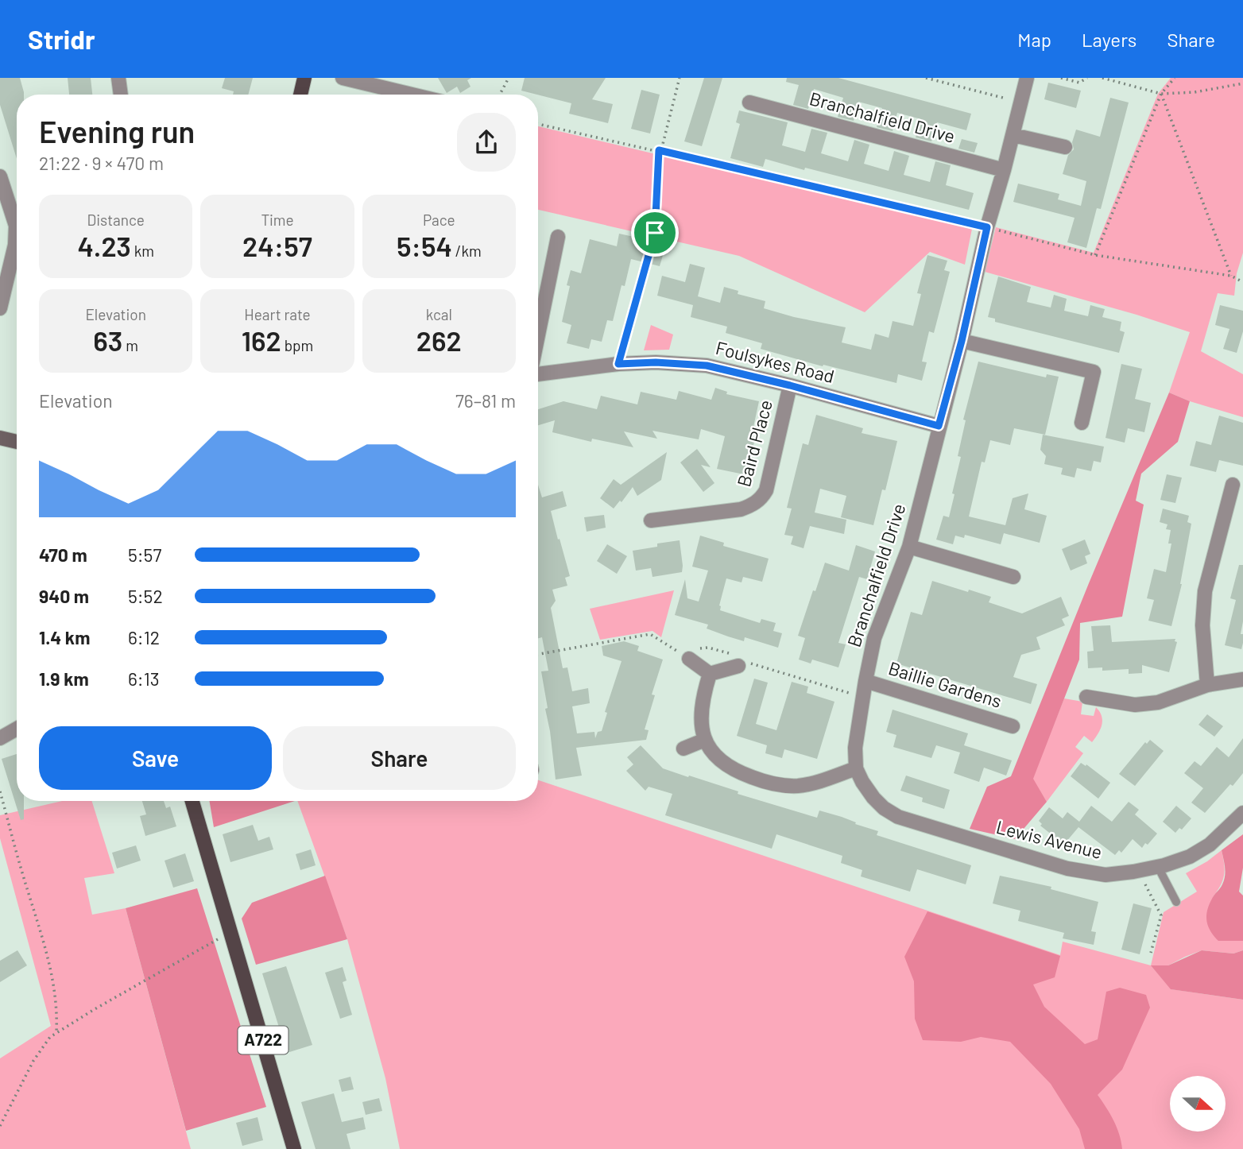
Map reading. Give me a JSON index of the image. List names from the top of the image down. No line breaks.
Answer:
{"streets":{"main road":["A722"],"street":["Branchalfield Drive","Foulsykes Road","Baird Place","Baillie Gardens","Lewis Avenue"]},"crossings":[["Branchalfield Drive","Foulsykes Road"],["Branchalfield Drive","Baillie Gardens"],["Branchalfield Drive","Lewis Avenue"],["Foulsykes Road","Baird Place"]],"north":"right","page":{"header":"Stridr","nav":["Map","Layers","Share"],"heading":["Evening run","21:22 · 9 × 470 m"],"stats":[["Distance","4.23 km"],["Time","24:57"],["Pace","5:54 /km"],["Elevation","63 m"],["Heart rate","162 bpm"],["kcal","262"]],"chart":["Elevation","76–81 m"],"list":[{"name":"470 m","note":"5:57"},{"name":"940 m","note":"5:52"},{"name":"1.4 km","note":"6:12"},{"name":"1.9 km","note":"6:13"}],"buttons":["Save","Share"]}}
